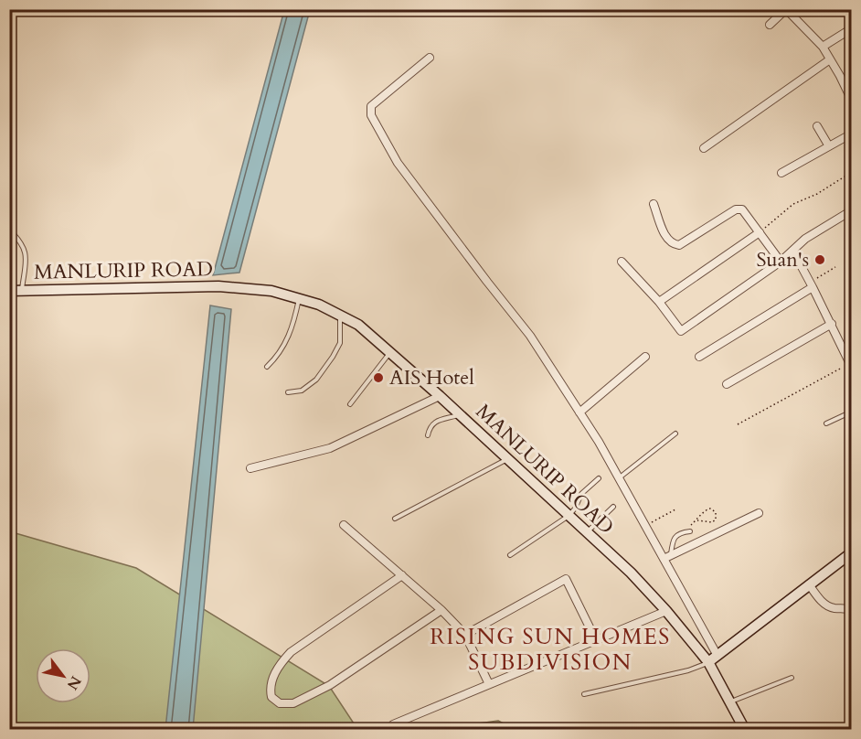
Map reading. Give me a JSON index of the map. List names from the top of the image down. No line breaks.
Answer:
{"streets":{"main road":["MANLURIP ROAD"]},"districts":["RISING SUN HOMES SUBDIVISION"],"places":["Suan's","AIS Hotel"],"north":"bottom right"}
